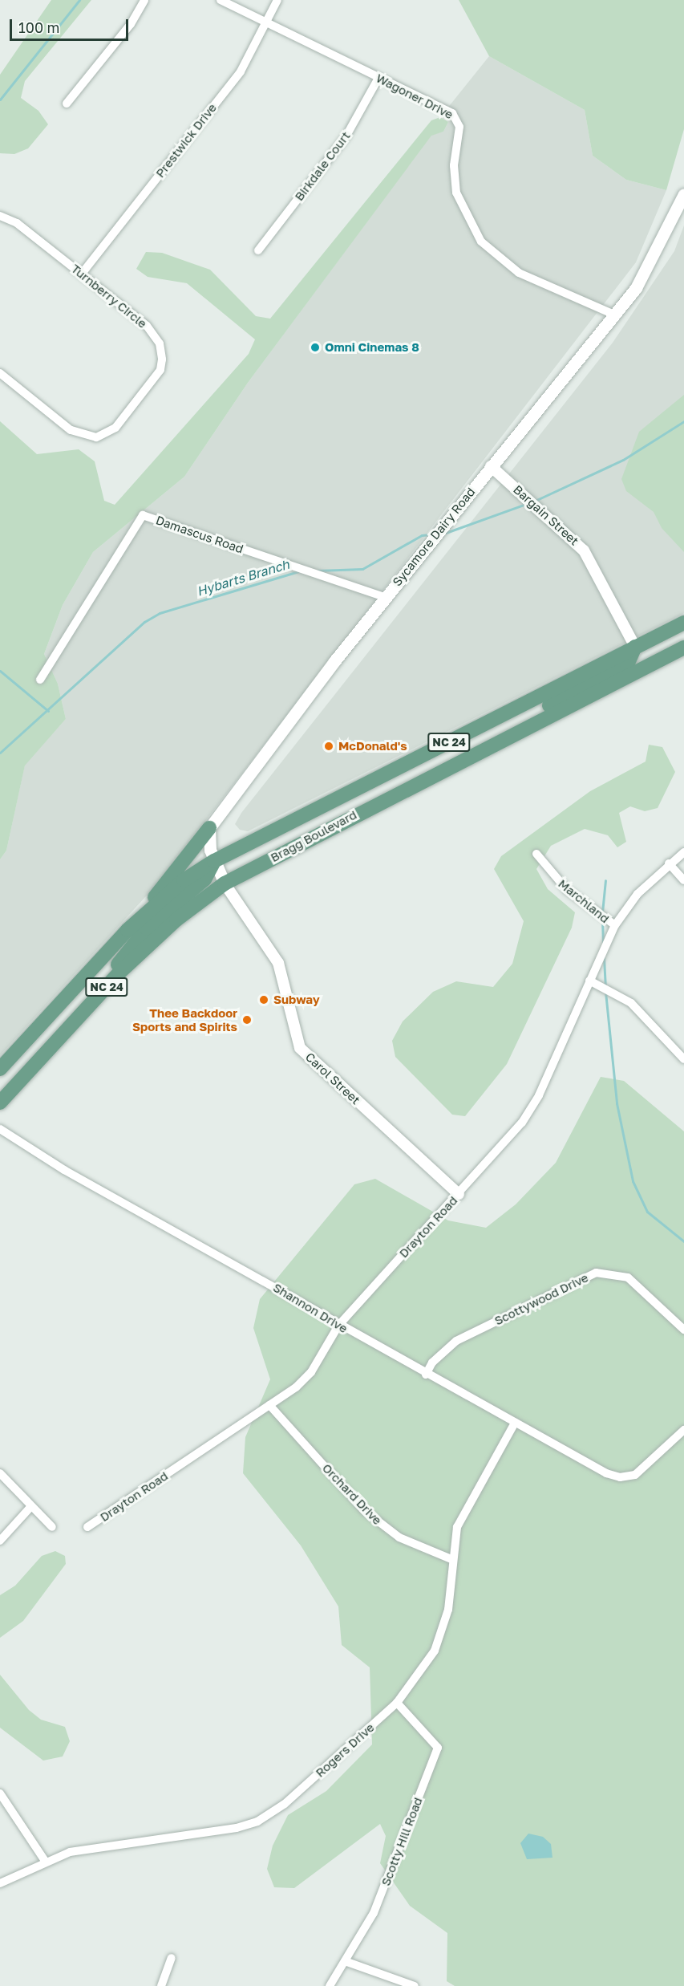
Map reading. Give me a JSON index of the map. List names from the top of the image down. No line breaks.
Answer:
{"streets":{"main road":["Sycamore Dairy Road","NC 24","Bragg Boulevard"],"street":["Wagoner Drive","Prestwick Drive","Birkdale Court","Turnberry Circle","Bargain Street","Damascus Road","Marchland","Carol Street","Drayton Road","Scottywood Drive","Shannon Drive","Orchard Drive","Rogers Drive","Scotty Hill Road"]},"crossings":[["Wagoner Drive","Prestwick Drive"],["Wagoner Drive","Birkdale Court"],["Wagoner Drive","Sycamore Dairy Road"],["Prestwick Drive","Turnberry Circle"],["Bargain Street","Sycamore Dairy Road"],["Bargain Street","Bragg Boulevard"],["Damascus Road","Sycamore Dairy Road"],["Bragg Boulevard","Carol Street"],["Marchland","Drayton Road"],["Carol Street","Drayton Road"],["Drayton Road","Shannon Drive"],["Drayton Road","Orchard Drive"],["Scottywood Drive","Shannon Drive"],["Shannon Drive","Rogers Drive"],["Orchard Drive","Rogers Drive"],["Rogers Drive","Scotty Hill Road"]],"water":["Hybarts Branch"],"places":["Omni Cinemas 8","McDonald's","Subway","Thee Backdoor Sports and Spirits"],"scale_bar":"100 m"}
